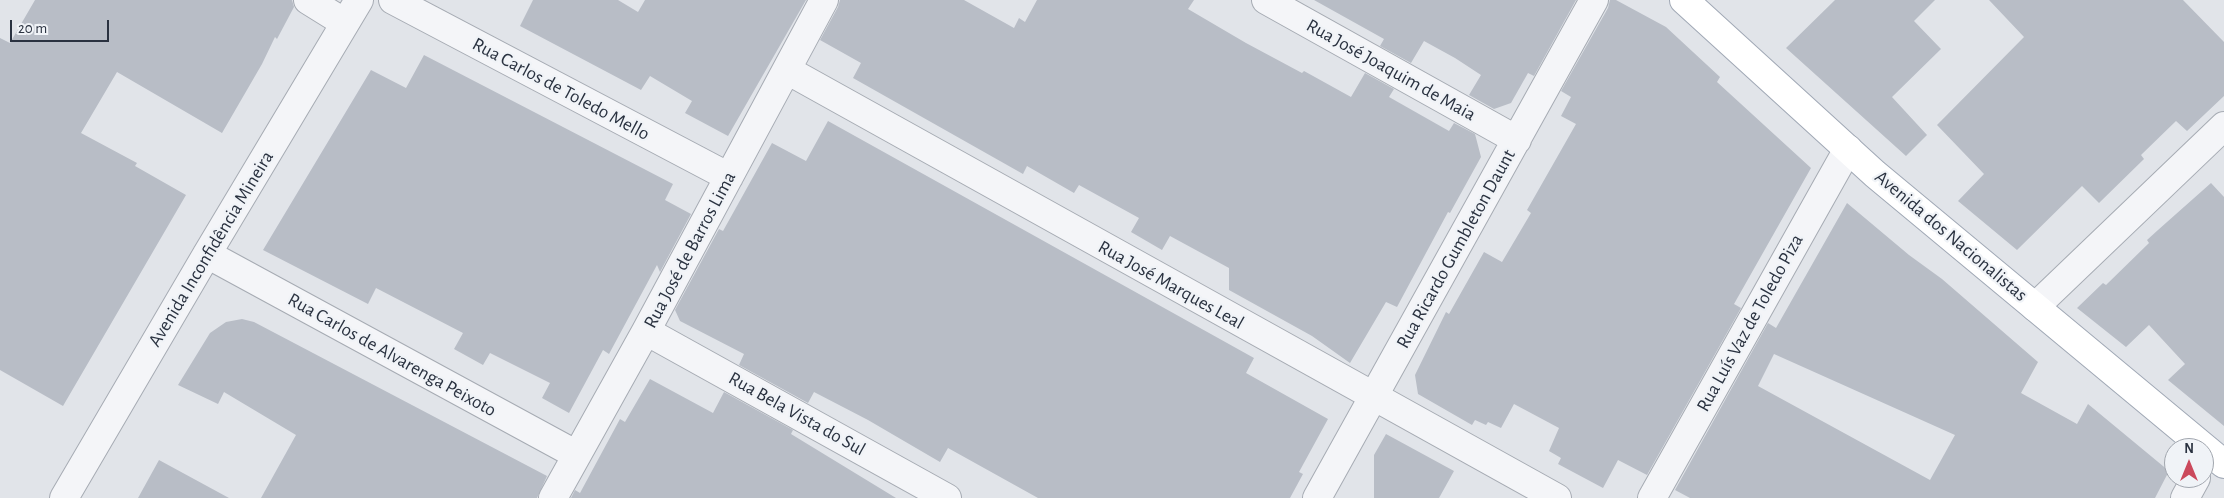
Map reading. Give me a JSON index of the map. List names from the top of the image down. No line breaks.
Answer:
{"streets":{"main road":["Avenida dos Nacionalistas"],"street":["Rua José Joaquim de Maia","Rua Carlos de Toledo Mello","Avenida Inconfidência Mineira","Rua Ricardo Gumbleton Daunt","Rua José de Barros Lima","Rua José Marques Leal","Rua Luís Vaz de Toledo Piza","Rua Carlos de Alvarenga Peixoto","Rua Bela Vista do Sul"]},"crossings":[["Rua José Joaquim de Maia","Rua Ricardo Gumbleton Daunt"],["Rua Carlos de Toledo Mello","Rua José de Barros Lima"],["Avenida dos Nacionalistas","Rua Luís Vaz de Toledo Piza"],["Avenida Inconfidência Mineira","Rua Carlos de Alvarenga Peixoto"],["Rua Ricardo Gumbleton Daunt","Rua José Marques Leal"],["Rua José de Barros Lima","Rua José Marques Leal"],["Rua José de Barros Lima","Rua Carlos de Alvarenga Peixoto"],["Rua José de Barros Lima","Rua Bela Vista do Sul"]],"scale_bar":"20 m","north":"top"}
